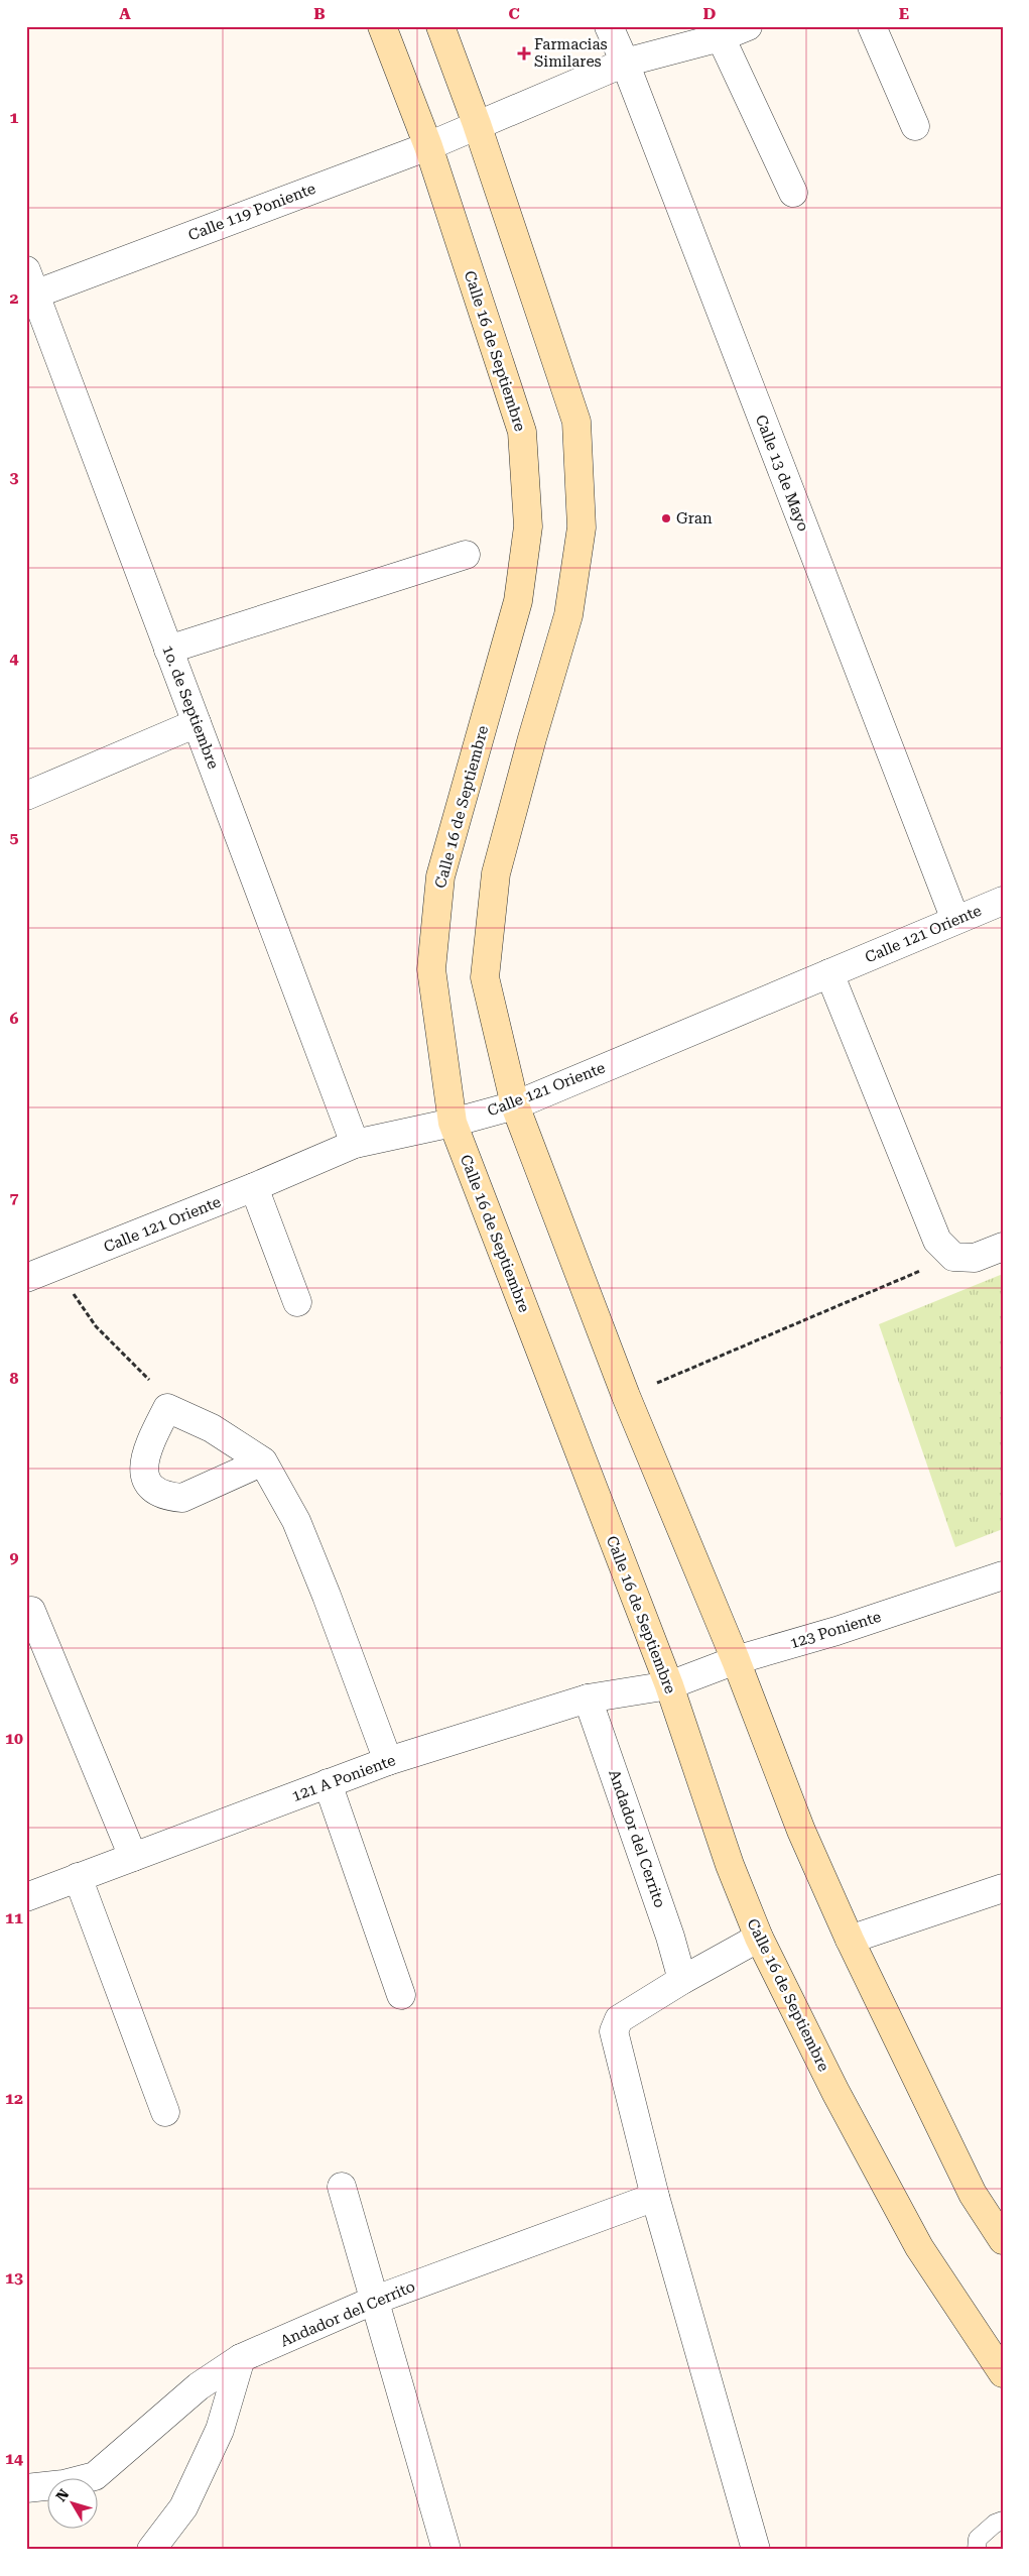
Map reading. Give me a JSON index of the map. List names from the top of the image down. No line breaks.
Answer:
{"streets":{"main road":["Calle 16 de Septiembre"],"street":["Calle 119 Poniente","Calle 13 de Mayo","1o. de Septiembre","Calle 121 Oriente","123 Poniente","121 A Poniente","Andador del Cerrito"]},"crossings":[["Calle 119 Poniente","Calle 16 de Septiembre"],["Calle 119 Poniente","Calle 13 de Mayo"],["Calle 119 Poniente","1o. de Septiembre"],["Calle 16 de Septiembre","Calle 121 Oriente"],["Calle 16 de Septiembre","123 Poniente"],["Calle 16 de Septiembre","121 A Poniente"],["Calle 13 de Mayo","Calle 121 Oriente"],["1o. de Septiembre","Calle 121 Oriente"],["123 Poniente","121 A Poniente"],["121 A Poniente","Andador del Cerrito"]],"places":{"health":["Farmacias Similares"],"other":["Gran"]},"north":"top left","grid":{"columns":["A","B","C","D","E"],"rows":["1","2","3","4","5","6","7","8","9","10","11","12","13","14"]}}
